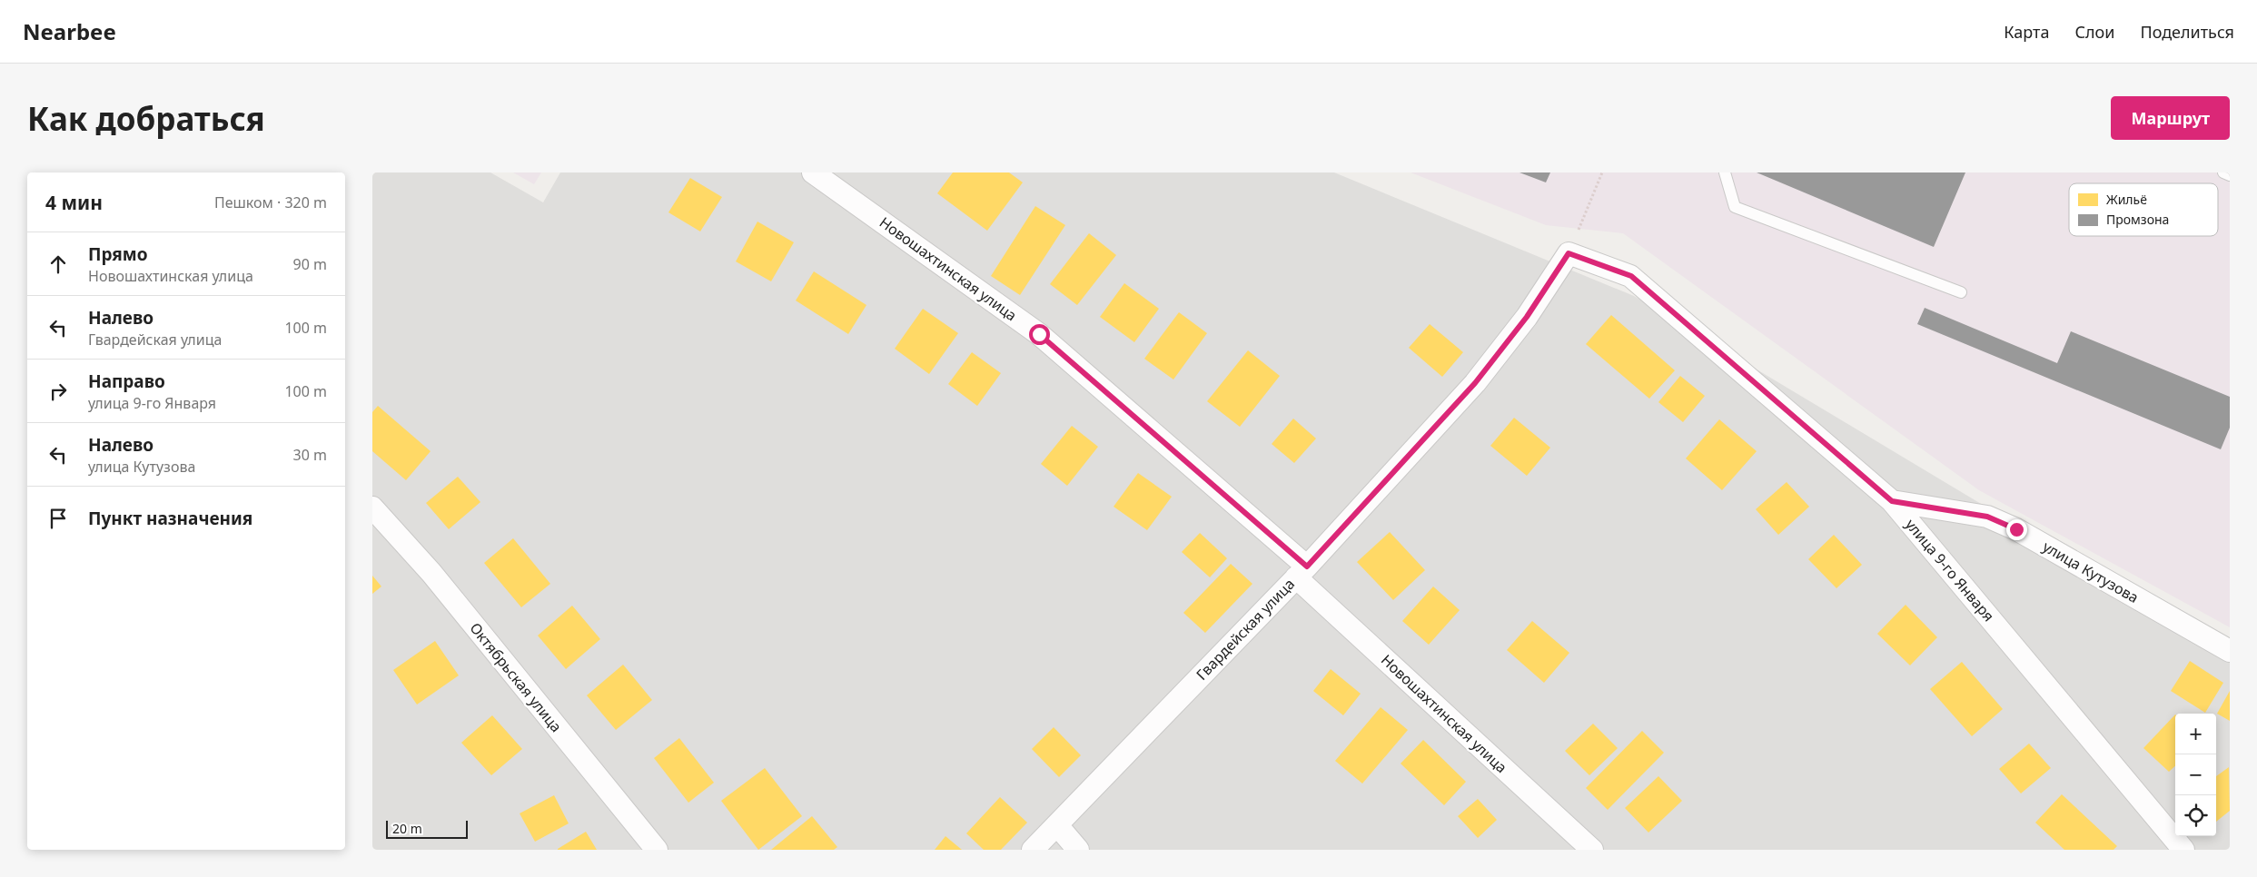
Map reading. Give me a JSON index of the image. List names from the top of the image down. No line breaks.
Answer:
{"streets":{"street":["Новошахтинская улица","улица 9-го Января","улица Кутузова","Гвардейская улица","Октябрьская улица"]},"crossings":[["Новошахтинская улица","Гвардейская улица"],["улица 9-го Января","улица Кутузова"],["улица 9-го Января","Гвардейская улица"]],"legend":["Жильё","Промзона"],"scale_bar":"20 m","page":{"header":"Nearbee","nav":["Карта","Слои","Поделиться"],"buttons":"Маршрут","title":"Как добраться","heading":["4 мин","Пешком · 320 m"],"list":[["Прямо","Новошахтинская улица","90 m"],["Налево","Гвардейская улица","100 m"],["Направо","улица 9-го Января","100 m"],["Налево","улица Кутузова","30 m"],"Пункт назначения"],"map_buttons":["+","−"],"scale":"20 m"}}
